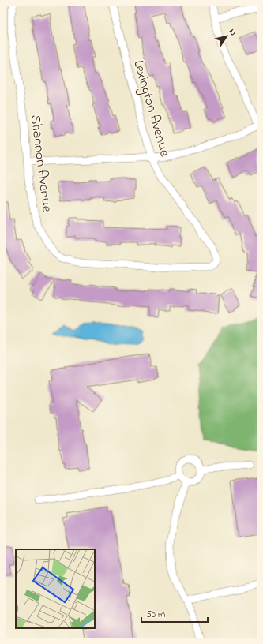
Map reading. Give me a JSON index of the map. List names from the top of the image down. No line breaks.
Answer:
{"streets":{"street":["Lexington Avenue","Shannon Avenue"]},"crossings":[["Lexington Avenue","Shannon Avenue"]],"scale_bar":"50 m","north":"top right"}
